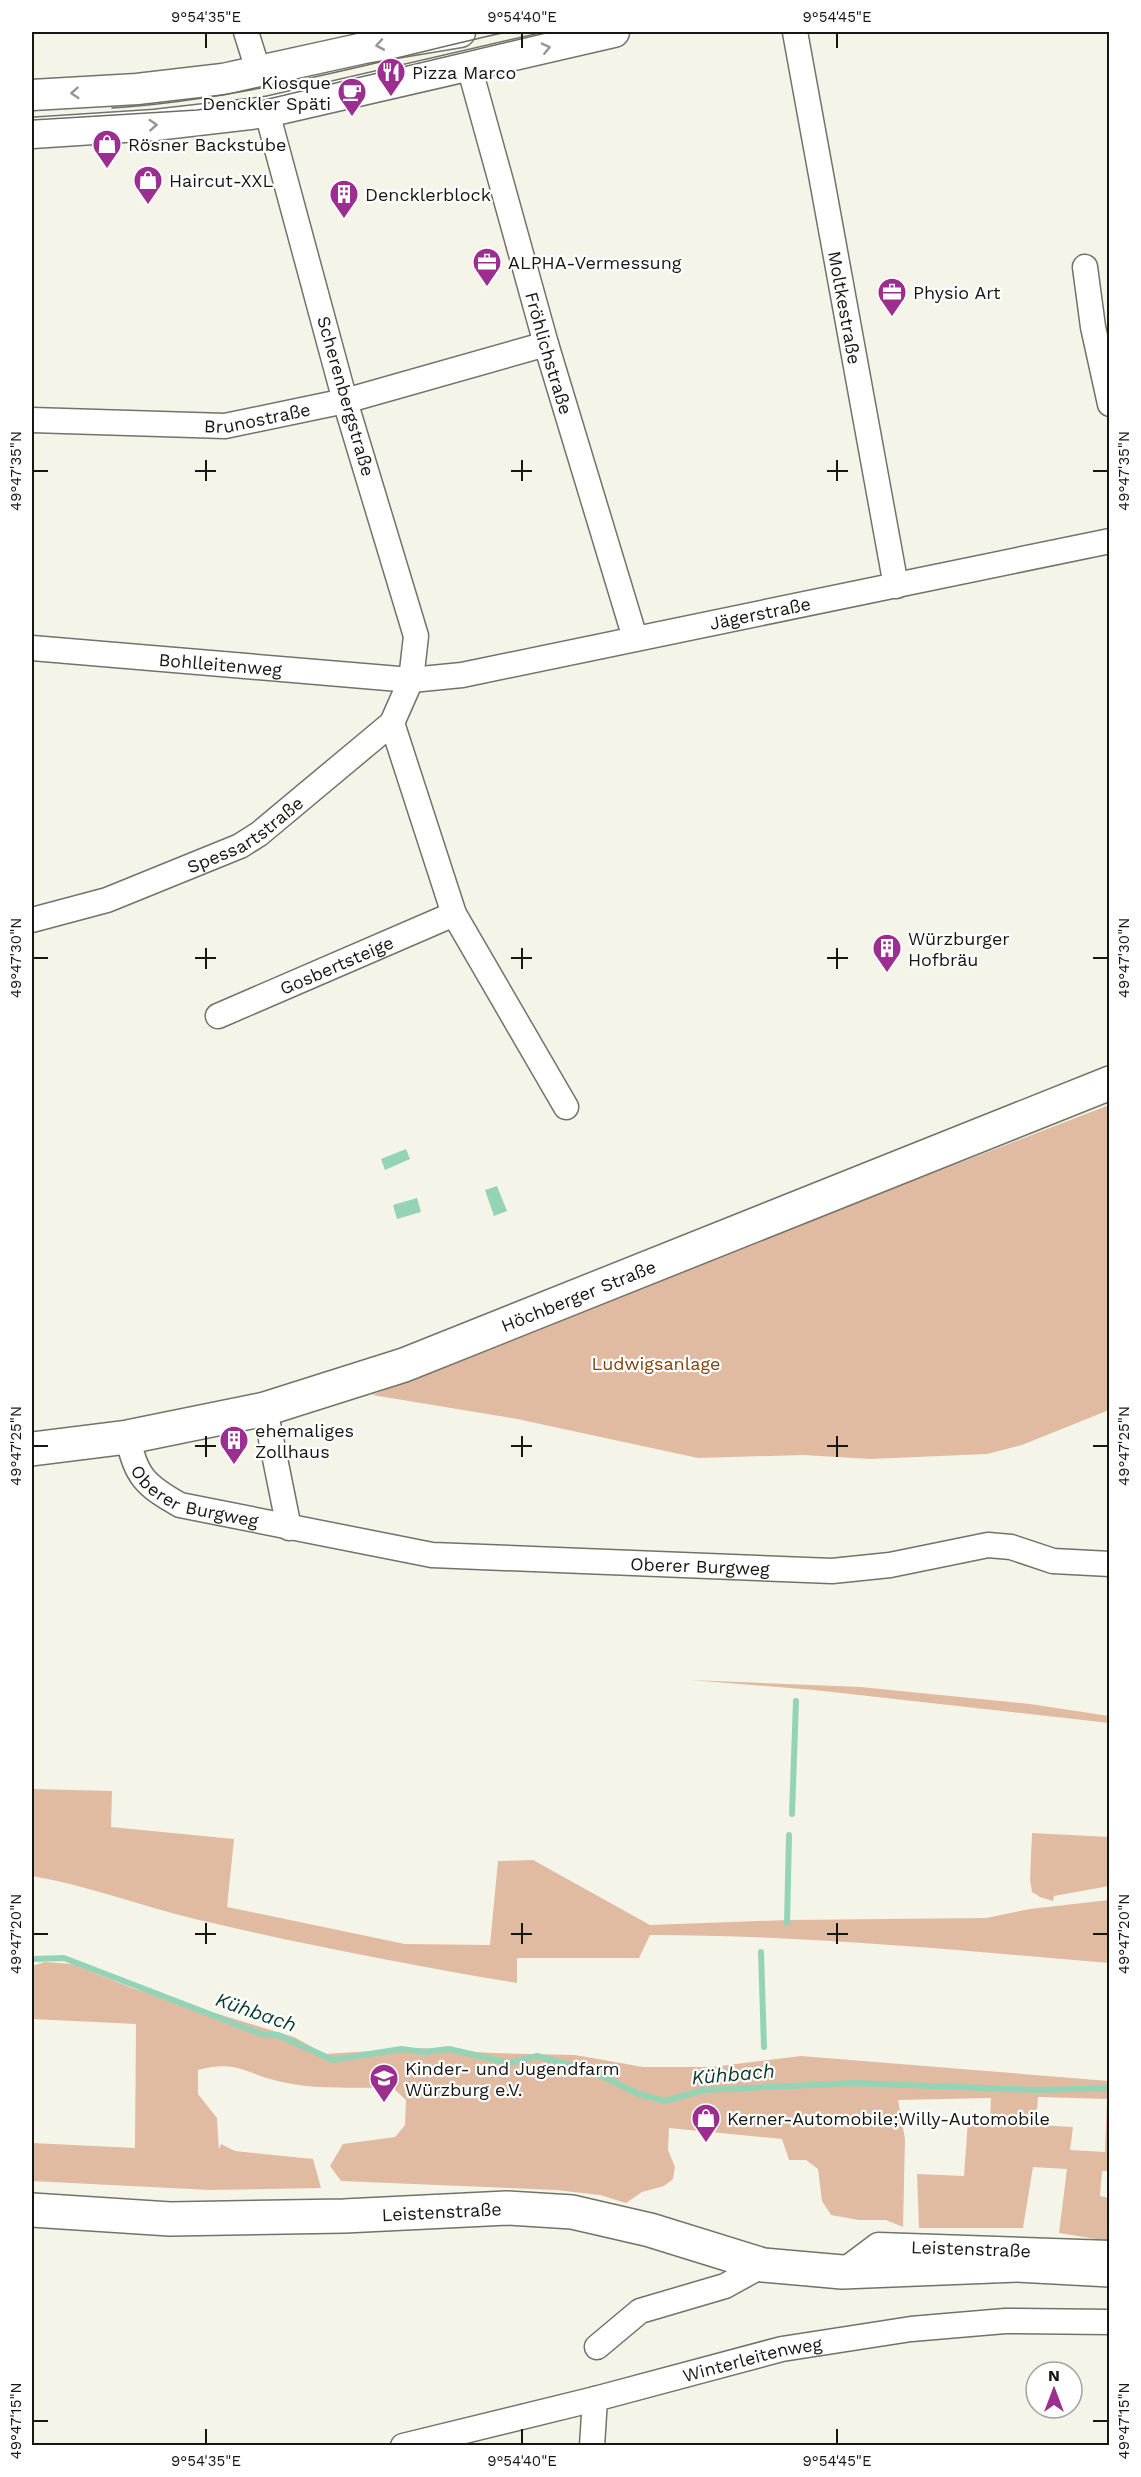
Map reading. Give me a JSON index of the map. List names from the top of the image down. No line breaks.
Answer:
{"streets":{"main road":["Höchberger Straße","Leistenstraße"],"street":["Moltkestraße","Fröhlichstraße","Scherenbergstraße","Brunostraße","Jägerstraße","Bohlleitenweg","Spessartstraße","Gosbertsteige","Oberer Burgweg","Winterleitenweg"]},"crossings":[["Moltkestraße","Jägerstraße"],["Fröhlichstraße","Brunostraße"],["Fröhlichstraße","Jägerstraße"],["Scherenbergstraße","Brunostraße"],["Scherenbergstraße","Jägerstraße"],["Scherenbergstraße","Bohlleitenweg"],["Scherenbergstraße","Spessartstraße"],["Jägerstraße","Bohlleitenweg"],["Jägerstraße","Spessartstraße"],["Bohlleitenweg","Spessartstraße"],["Höchberger Straße","Oberer Burgweg"]],"water":["Kühbach"],"parks":["Ludwigsanlage"],"places":{"restaurant":["Pizza Marco"],"cafe":["Kiosque Denckler Späti"],"shop":["Rösner Backstube","Haircut-XXL","Kerner-Automobile;Willy-Automobile"],"building":["Dencklerblock","Würzburger Hofbräu","ehemaliges Zollhaus"],"office":["ALPHA-Vermessung","Physio Art"],"school or university":["Kinder- und Jugendfarm Würzburg e.V."]},"north":"top","coordinates":["9°54'35\"E","9°54'40\"E","9°54'45\"E","49°47'35\"N","49°47'30\"N","49°47'25\"N","49°47'20\"N","49°47'15\"N"]}
